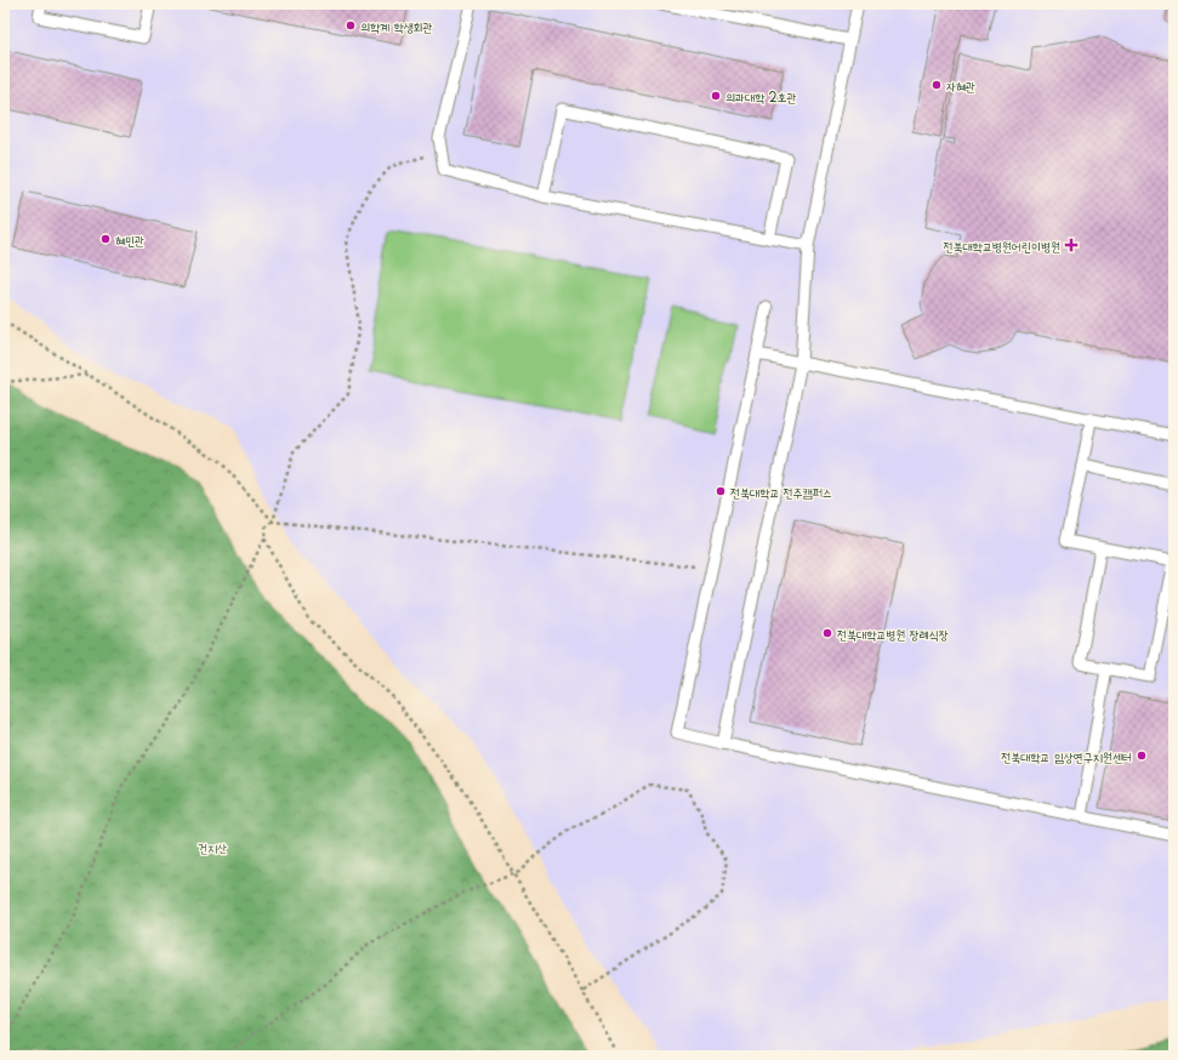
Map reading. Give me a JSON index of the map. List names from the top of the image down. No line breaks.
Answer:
{"parks":["건지산"],"places":{"other":["의학계 학생회관","자혜관","의과대학 2호관","혜민관","전북대학교 전주캠퍼스","전북대학교병원 장례식장","전북대학교 임상연구지원센터"],"health":["전북대학교병원어린이병원"]}}
